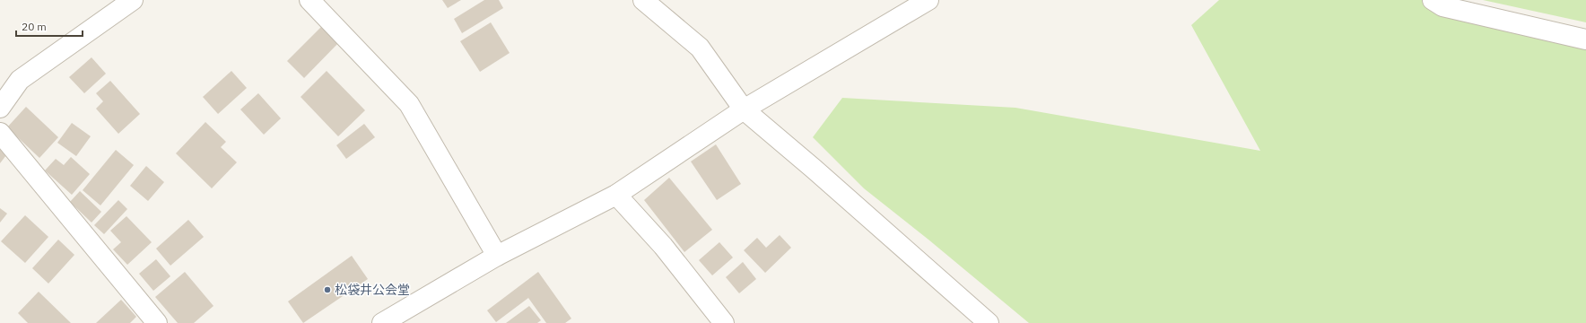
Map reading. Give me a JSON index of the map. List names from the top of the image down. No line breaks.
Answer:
{"places":["松袋井公会堂"],"scale_bar":"20 m"}
